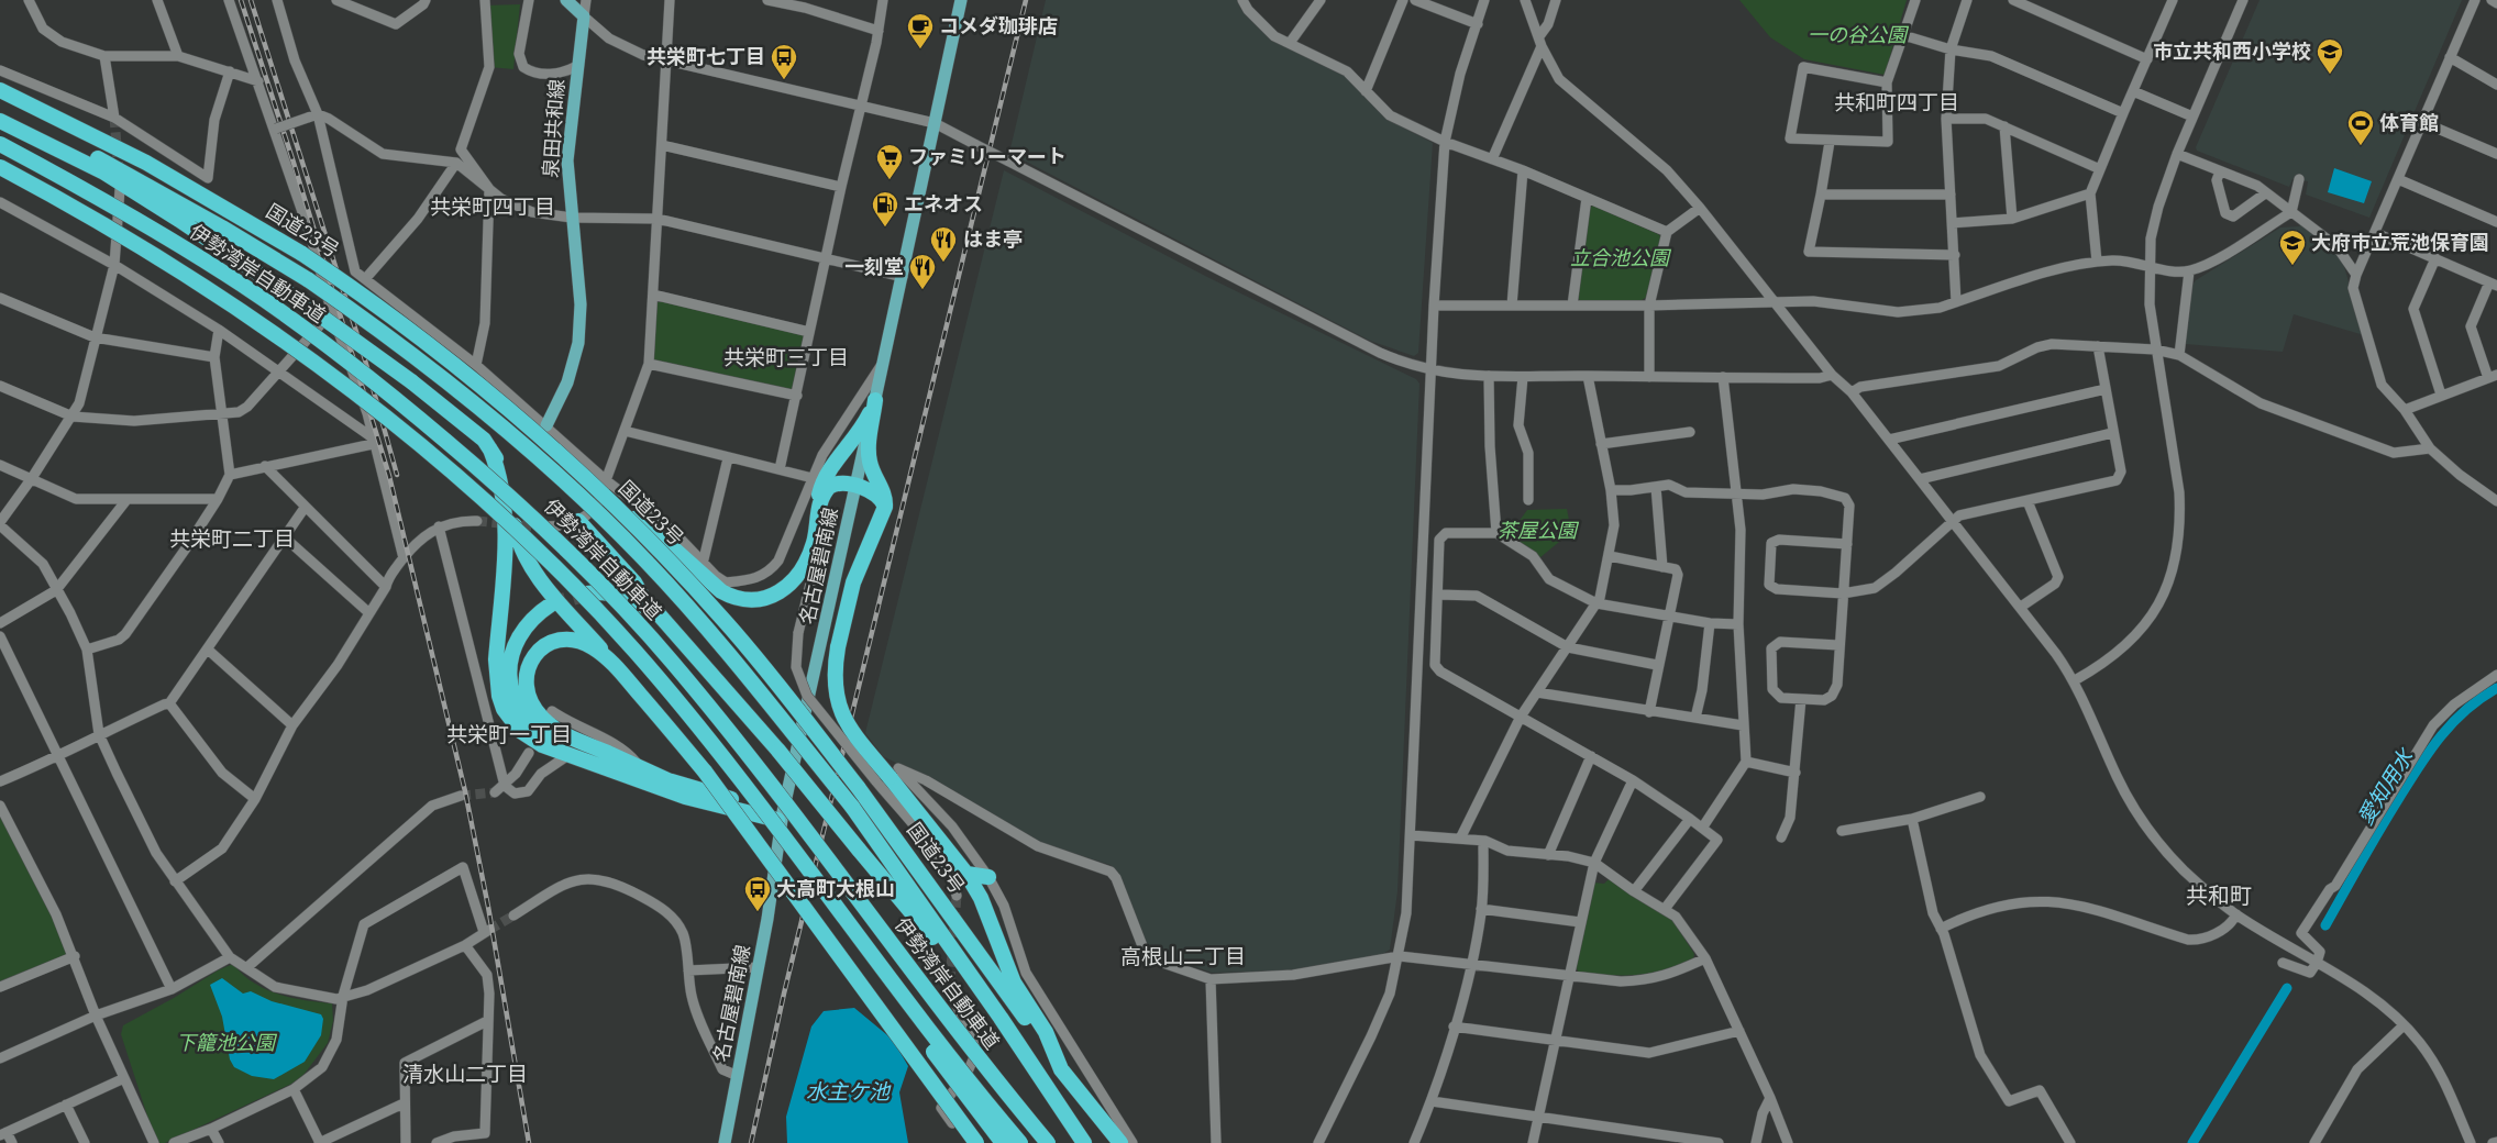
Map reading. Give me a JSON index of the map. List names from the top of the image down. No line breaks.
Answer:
{"streets":{"highway":["国道23号","伊勢湾岸自動車道"],"main road":["泉田共和線","名古屋碧南線"]},"districts":["共和町四丁目","共栄町四丁目","共栄町三丁目","共栄町二丁目","共栄町一丁目","共和町","高根山二丁目","清水山二丁目"],"water":["愛知用水","水主ケ池"],"parks":["一の谷公園","立合池公園","茶屋公園","下籠池公園"],"places":{"cafe":["コメダ珈琲店"],"school or university":["市立共和西小学校","大府市立荒池保育園"],"bus stop":["共栄町七丁目","大高町大根山"],"sports":["体育館"],"supermarket":["ファミリーマート"],"fuel station":["エネオス"],"restaurant":["はま亭","一刻堂"]}}
